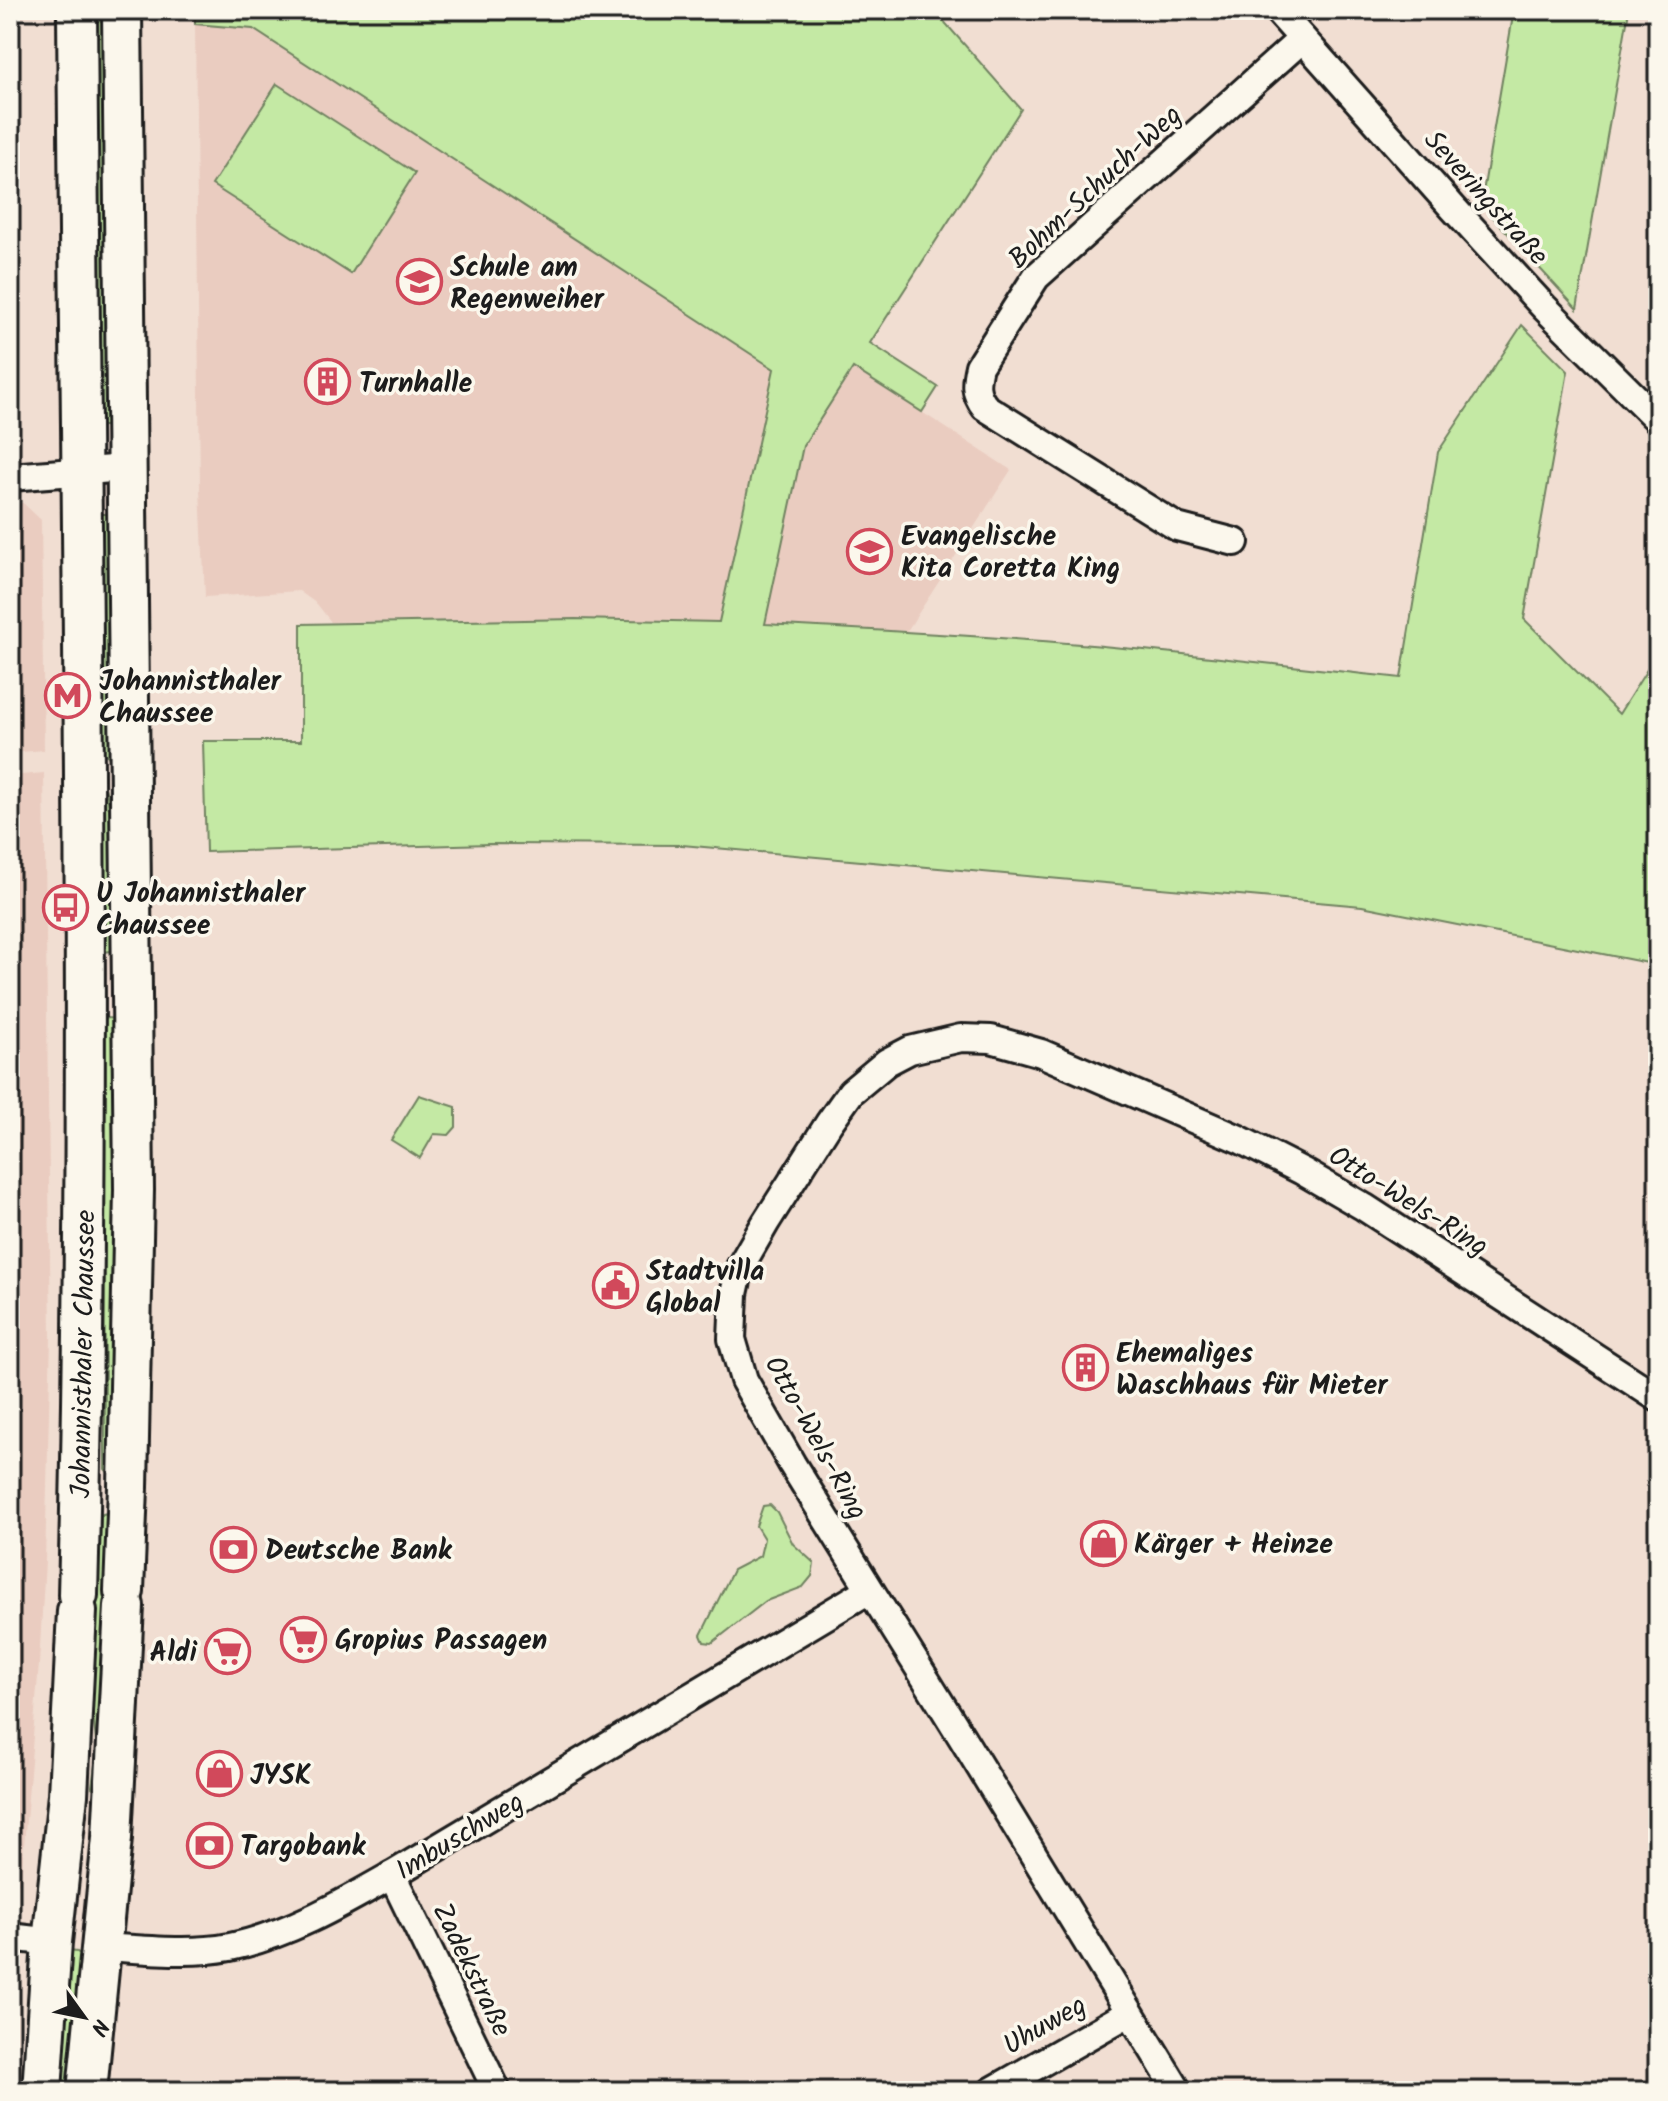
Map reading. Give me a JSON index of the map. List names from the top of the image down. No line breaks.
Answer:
{"streets":{"main road":["Johannisthaler Chaussee","Imbuschweg"],"street":["Bohm-Schuch-Weg","Severingstraße","Otto-Wels-Ring","Zadekstraße","Uhuweg"]},"crossings":[["Bohm-Schuch-Weg","Severingstraße"],["Otto-Wels-Ring","Imbuschweg"],["Otto-Wels-Ring","Uhuweg"],["Johannisthaler Chaussee","Imbuschweg"],["Imbuschweg","Zadekstraße"]],"places":{"school or university":["Schule am Regenweiher","Evangelische Kita Coretta King"],"building":["Turnhalle","Ehemaliges Waschhaus für Mieter"],"metro station":["Johannisthaler Chaussee"],"bus stop":["U Johannisthaler Chaussee"],"public building":["Stadtvilla Global"],"shop":["Kärger + Heinze","JYSK"],"bank":["Deutsche Bank","Targobank"],"supermarket":["Gropius Passagen","Aldi"]},"north":"bottom right"}
